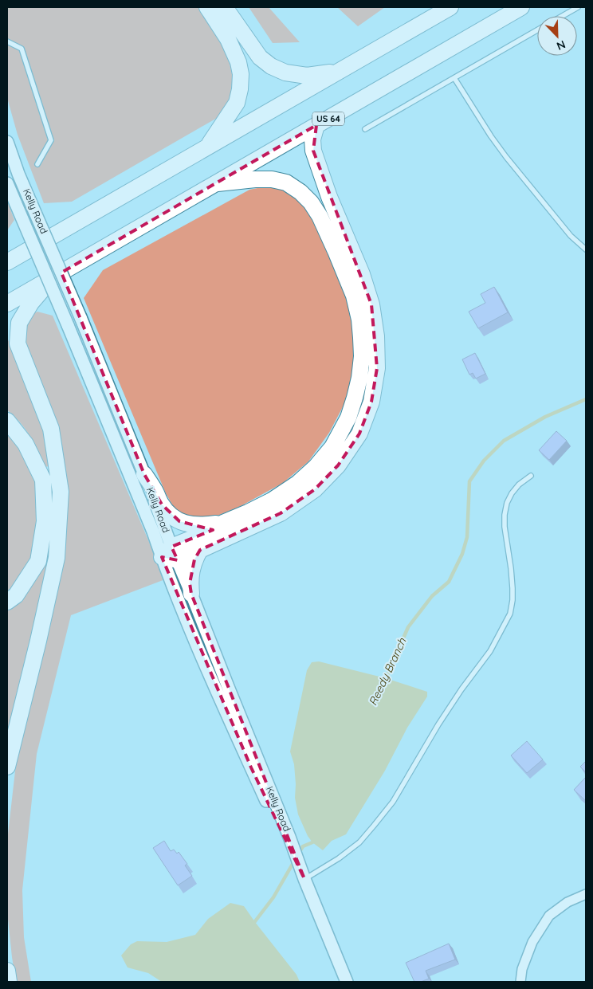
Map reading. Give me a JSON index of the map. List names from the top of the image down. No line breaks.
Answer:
{"streets":{"highway":["US 64"],"main road":["Kelly Road"]},"water":["Reedy Branch"],"north":"bottom right"}
